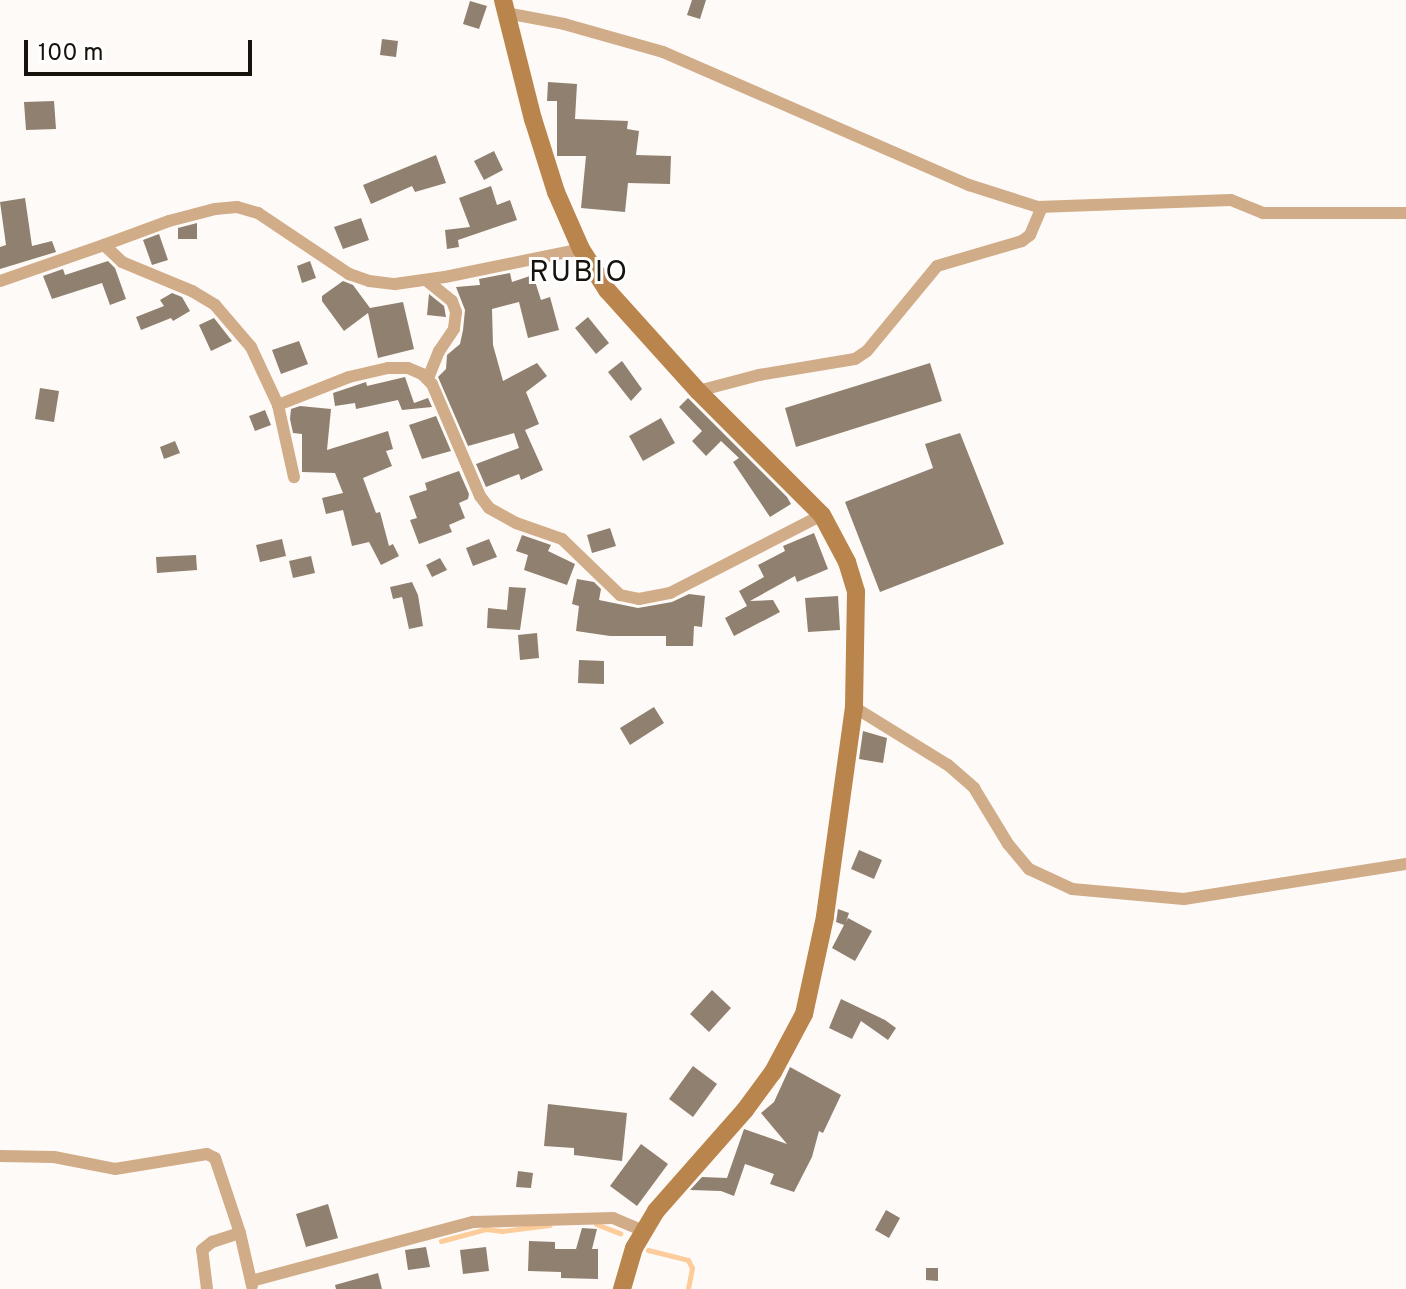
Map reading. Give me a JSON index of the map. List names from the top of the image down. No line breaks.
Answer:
{"districts":["RUBIO"],"scale_bar":"100 m"}
